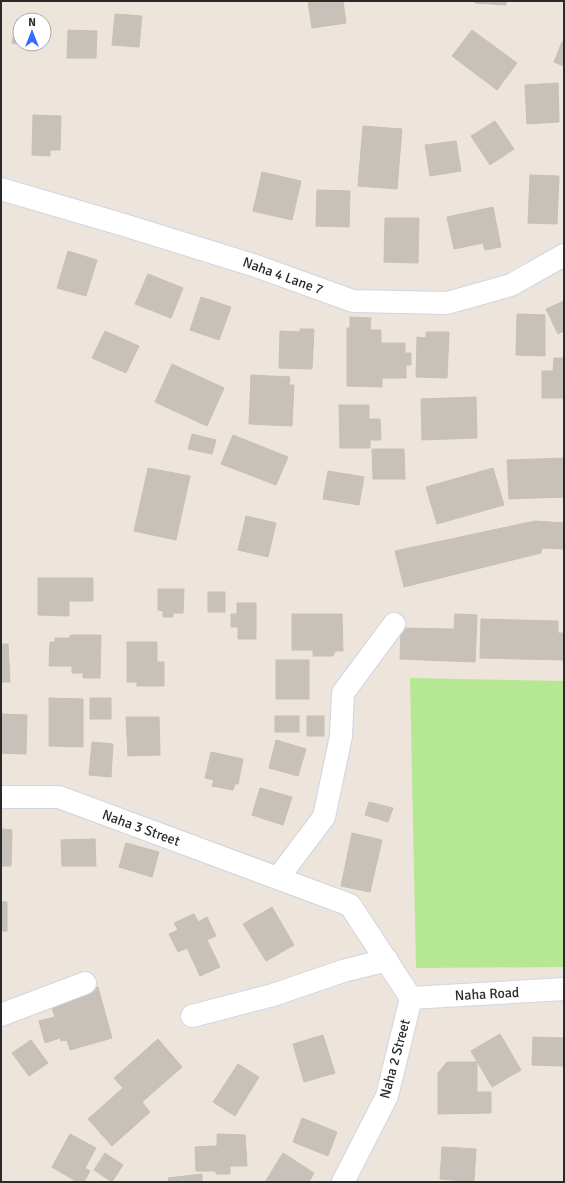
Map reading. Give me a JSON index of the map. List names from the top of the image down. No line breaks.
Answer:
{"streets":{"street":["Naha 4 Lane 7","Naha 3 Street","Naha Road","Naha 2 Street"]},"crossings":[["Naha 3 Street","Naha Road"],["Naha 3 Street","Naha 2 Street"],["Naha Road","Naha 2 Street"]],"north":"top"}
